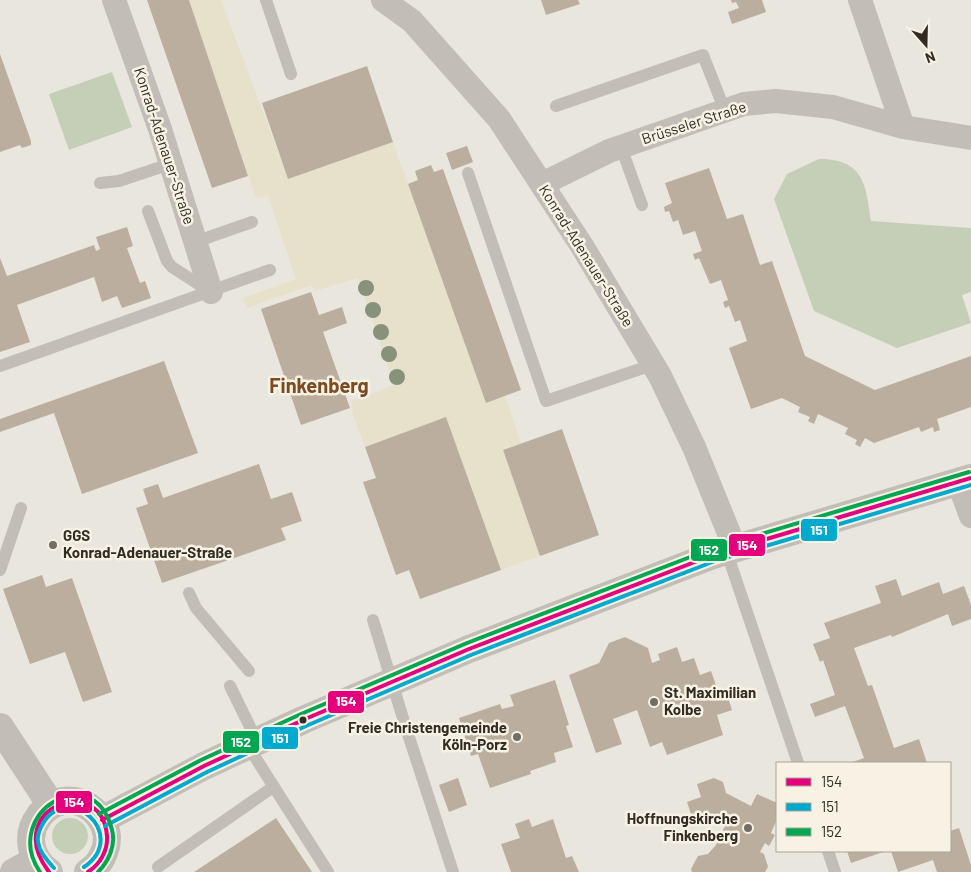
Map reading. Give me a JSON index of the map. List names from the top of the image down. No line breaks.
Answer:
{"streets":{"street":["Brüsseler Straße","Konrad-Adenauer-Straße"]},"crossings":[["Brüsseler Straße","Konrad-Adenauer-Straße"]],"districts":["Finkenberg"],"places":["GGS Konrad-Adenauer-Straße","St. Maximilian Kolbe","Freie Christengemeinde Köln-Porz","Hoffnungskirche Finkenberg"],"lines":["transit line 152","transit line 154","transit line 151"],"legend":["154","151","152"],"north":"bottom"}
